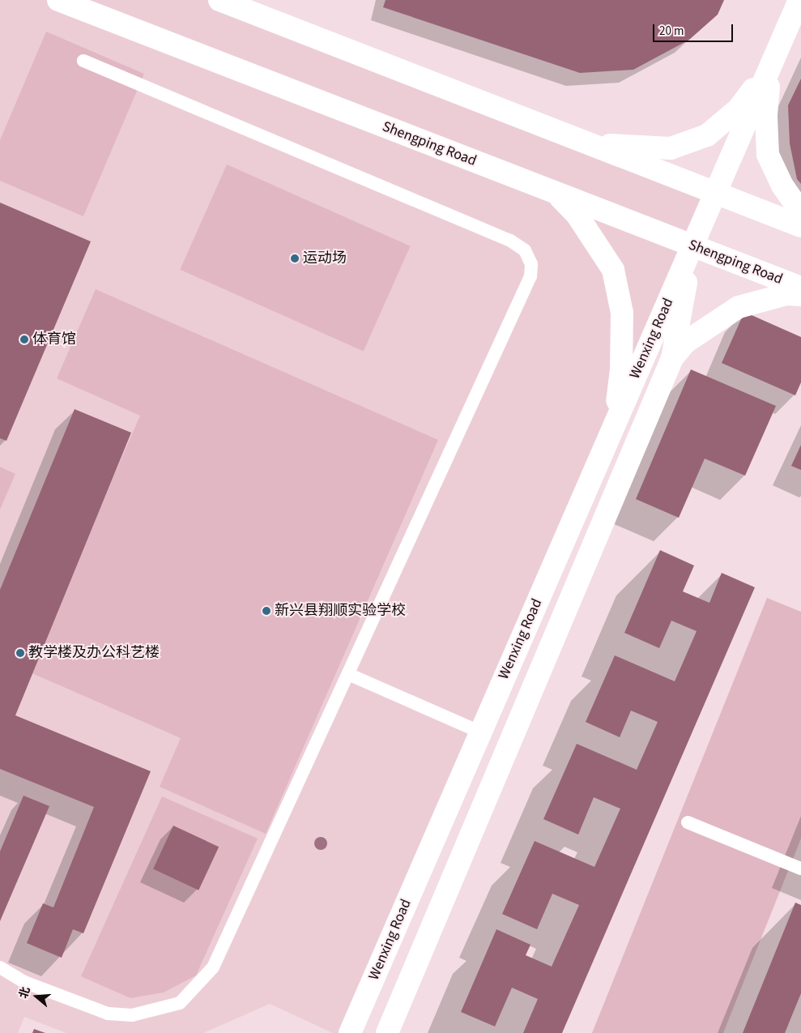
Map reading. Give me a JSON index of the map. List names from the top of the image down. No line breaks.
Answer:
{"streets":{"street":["Shengping Road","Wenxing Road"]},"crossings":[["Shengping Road","Wenxing Road"]],"places":["运动场","体育馆","新兴县翔顺实验学校","教学楼及办公科艺楼"],"scale_bar":"20 m","north":"left"}
